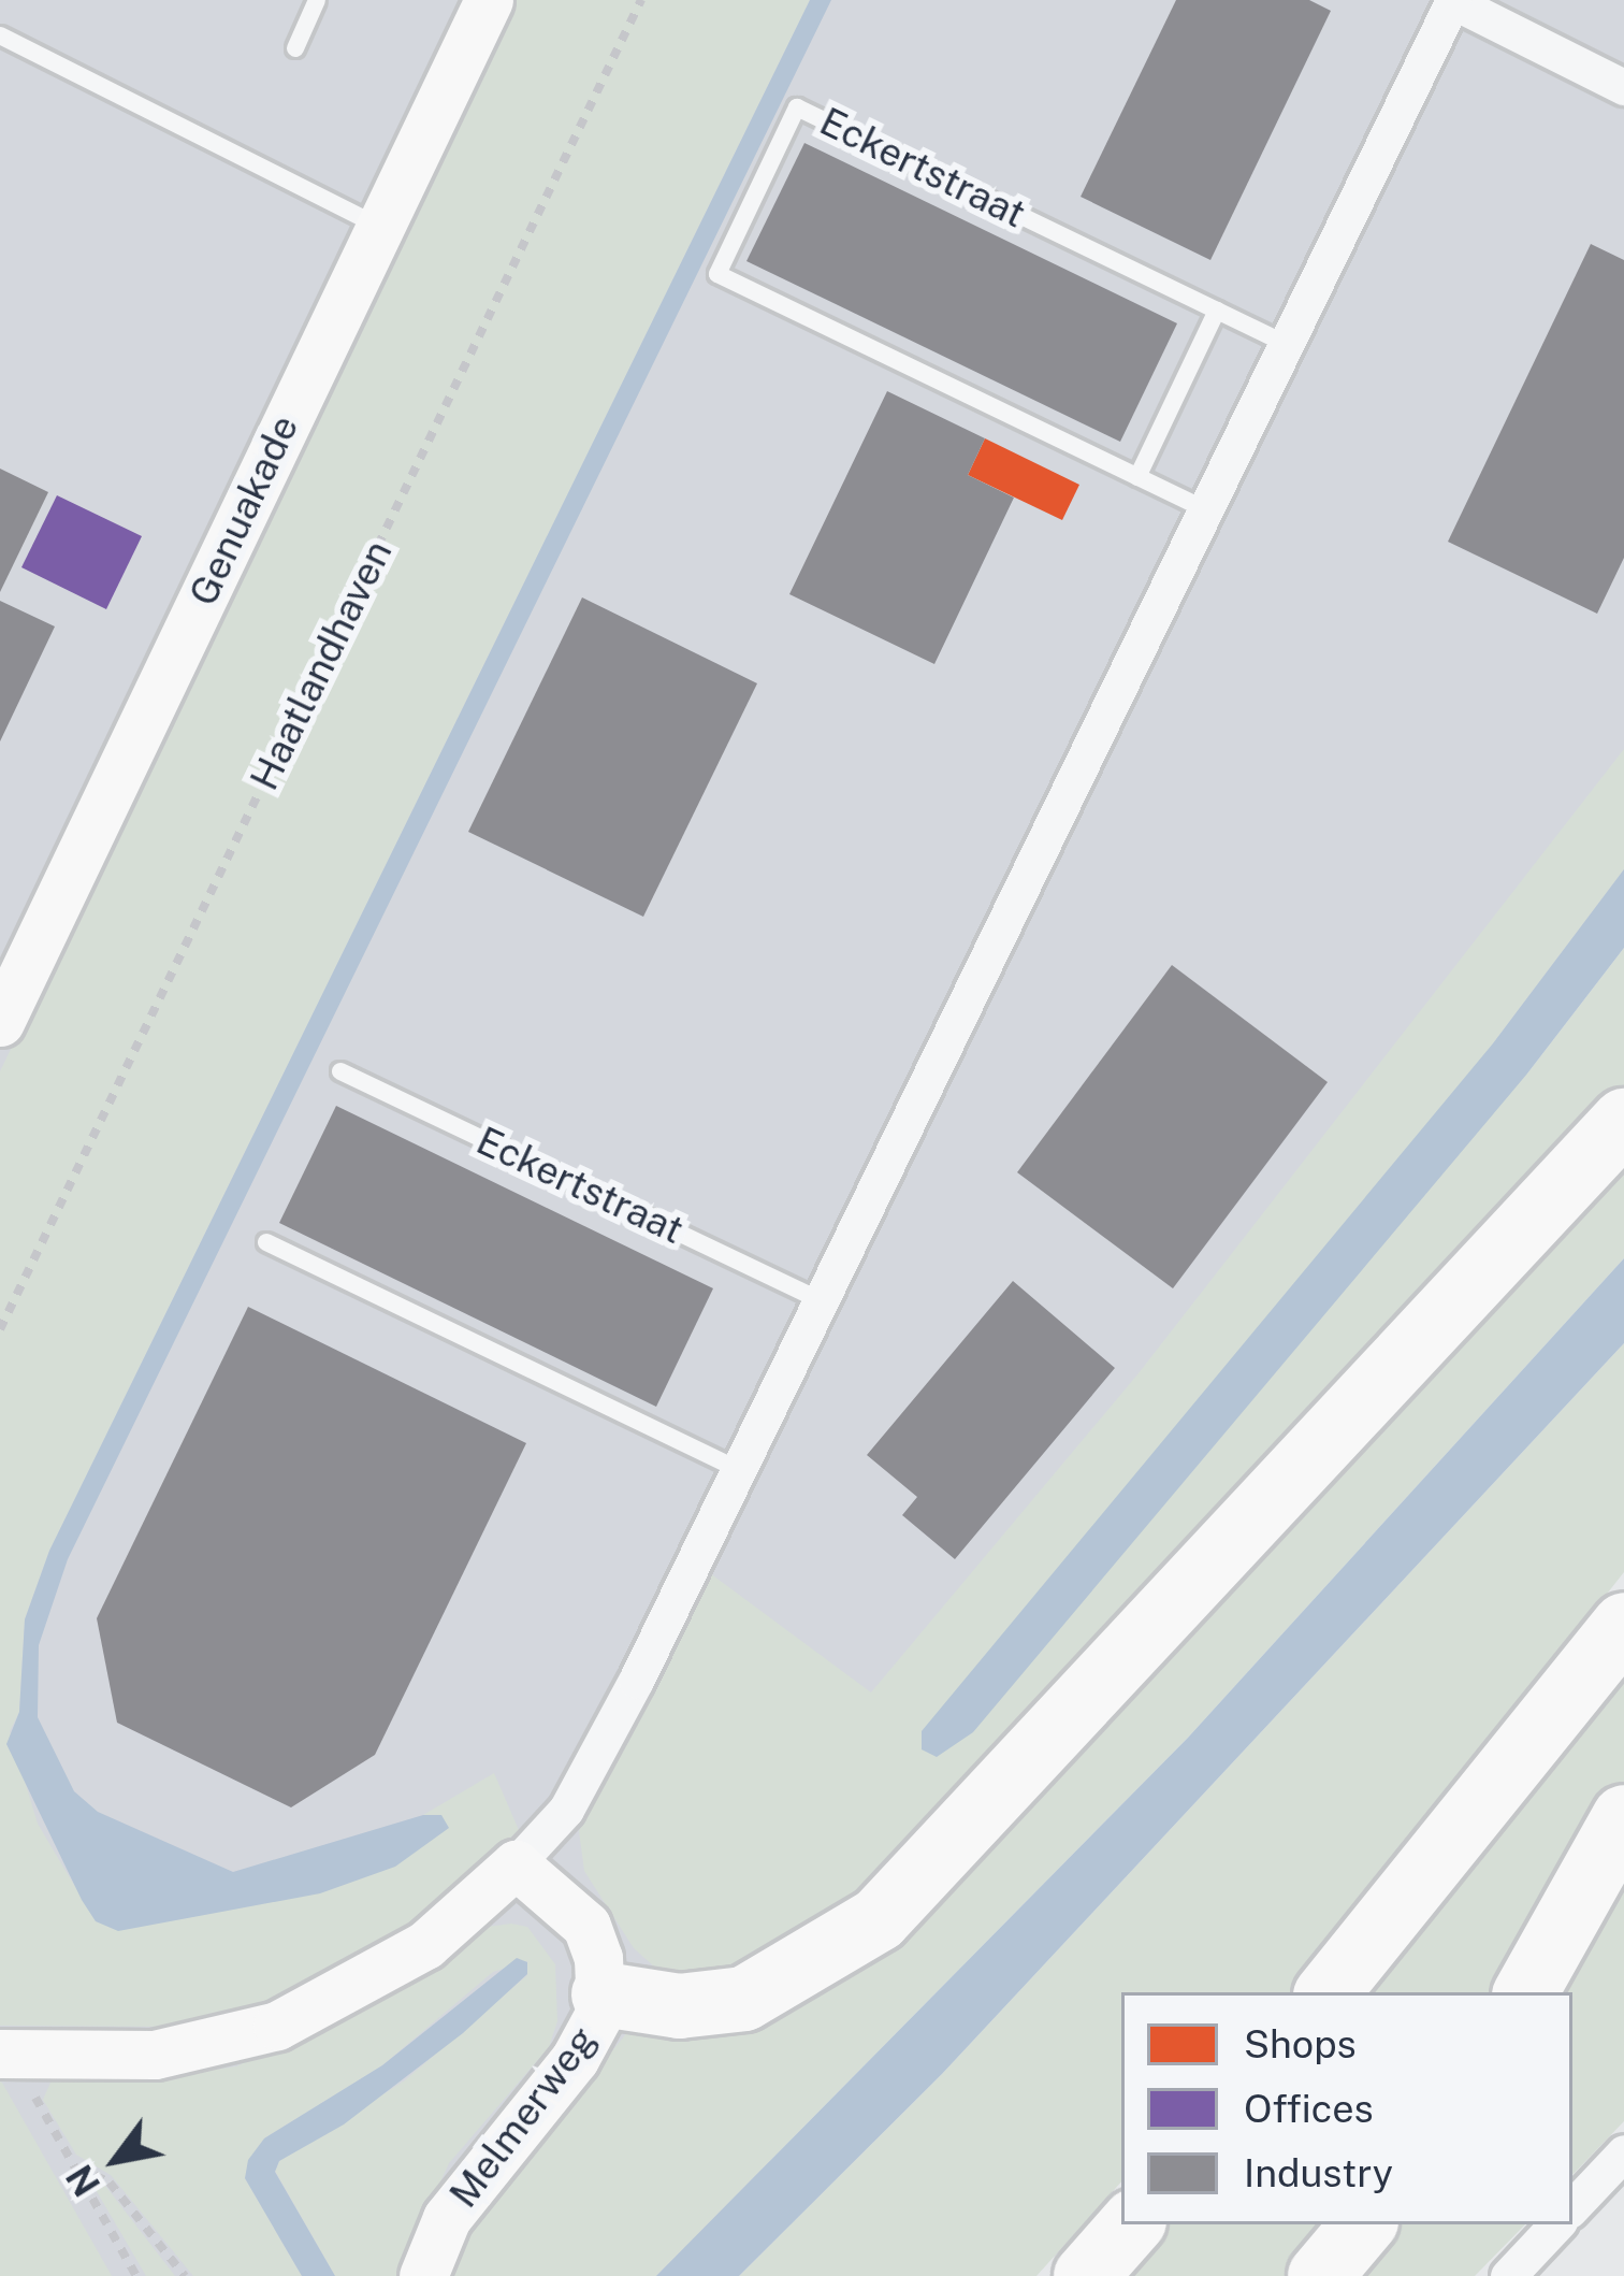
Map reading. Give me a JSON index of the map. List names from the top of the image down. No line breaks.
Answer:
{"streets":{"street":["Genuakade","Melmerweg"],"lane":["Eckertstraat"],"path":["Haatlandhaven"]},"legend":["Shops","Offices","Industry"],"north":"bottom left"}
